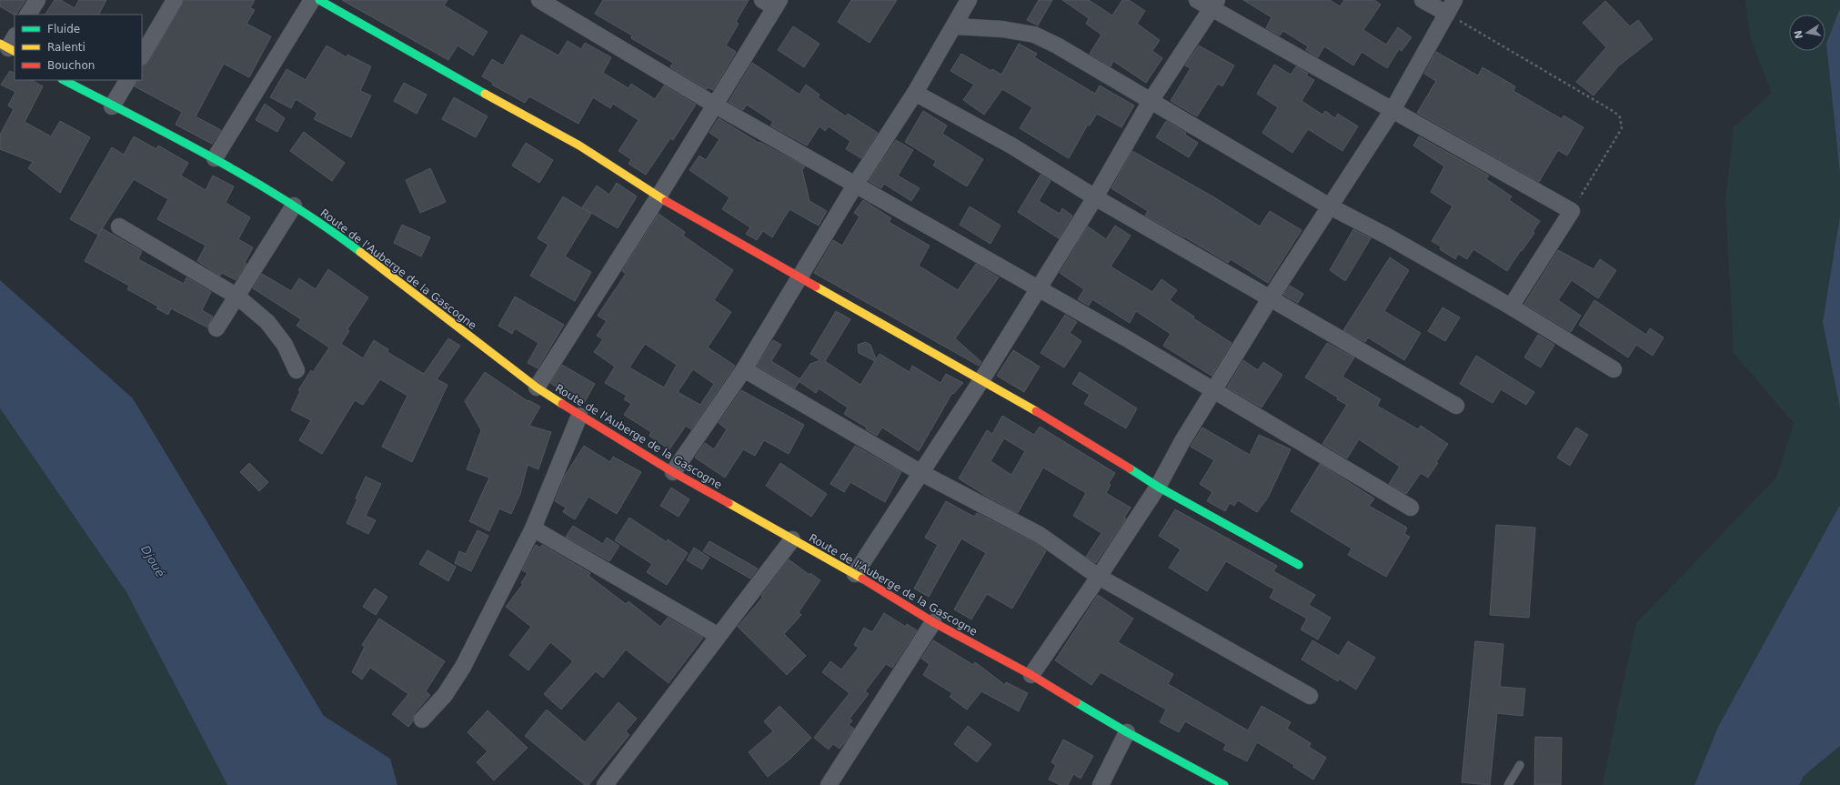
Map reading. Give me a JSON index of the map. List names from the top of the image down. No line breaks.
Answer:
{"streets":{"street":["Route de l'Auberge de la Gascogne"]},"water":["Djoué"],"legend":["Fluide","Ralenti","Bouchon"],"north":"left"}
